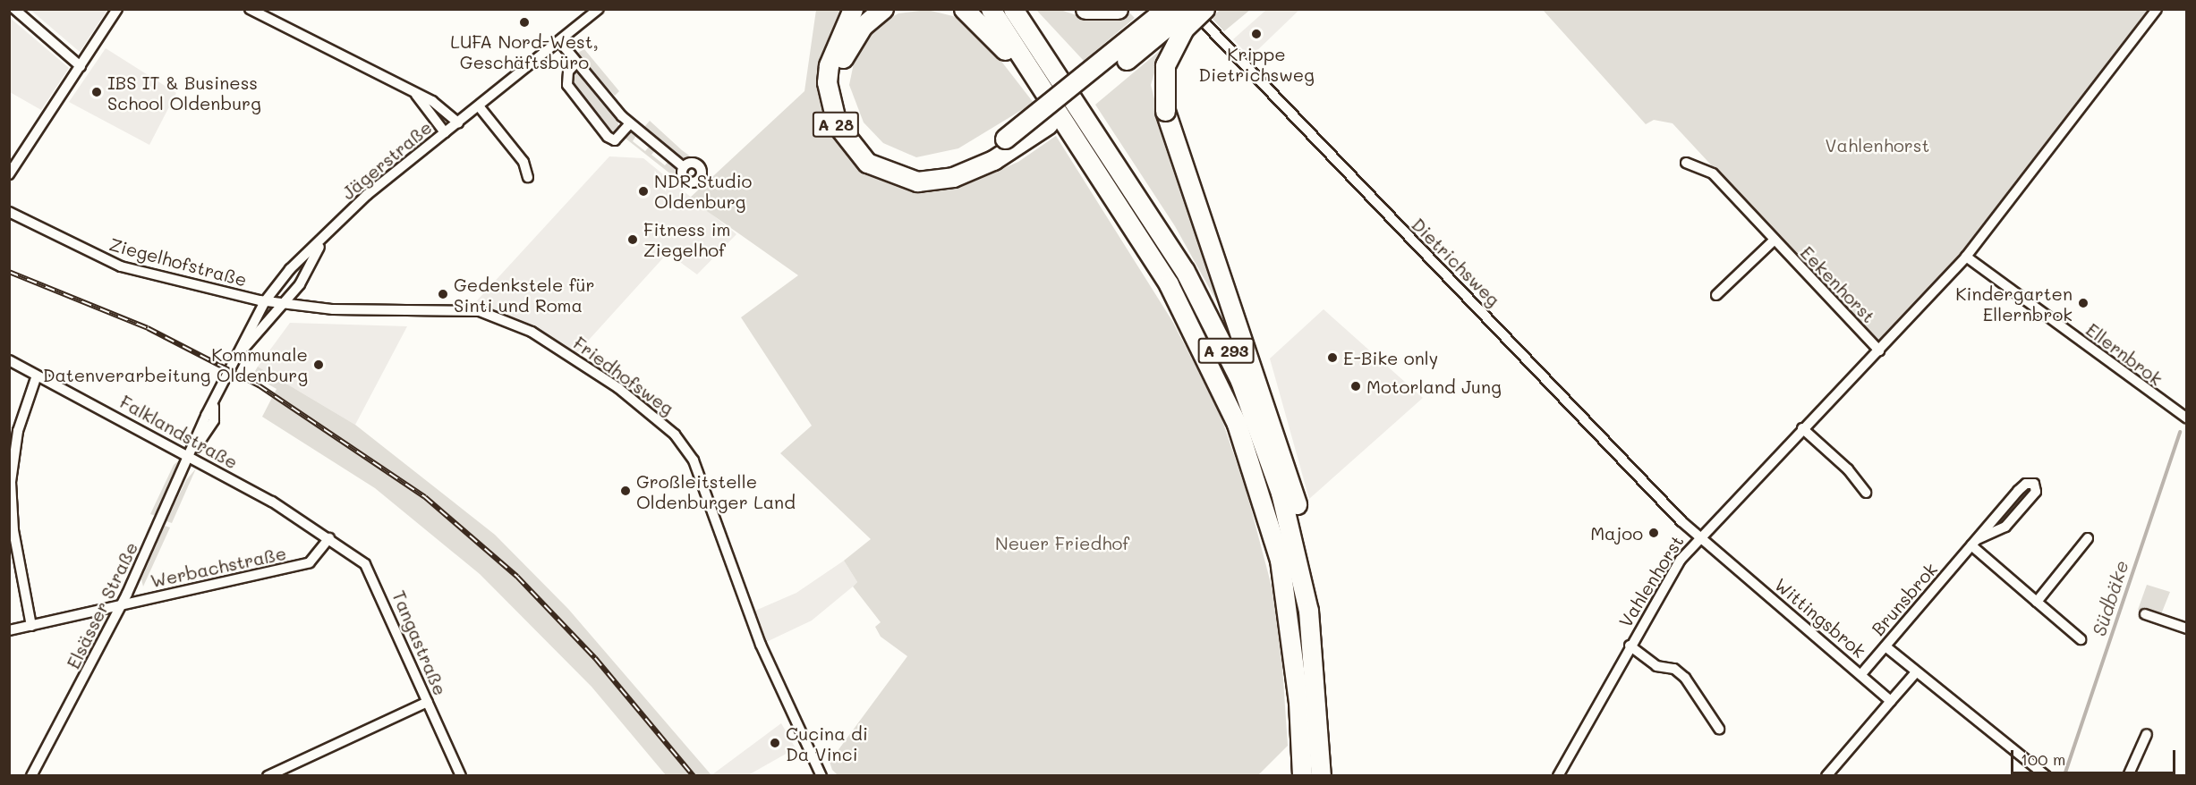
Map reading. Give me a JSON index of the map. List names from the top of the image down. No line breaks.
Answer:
{"streets":{"highway":["A 28","A 293"],"street":["Jägerstraße","Ziegelhofstraße","Dietrichsweg","Eekenhorst","Ellernbrok","Friedhofsweg","Falklandstraße","Werbachstraße","Vahlenhorst","Brunsbrok","Elsässer Straße","Wittingsbrok","Tangastraße"]},"crossings":[["A 28","Dietrichsweg"],["Jägerstraße","Ziegelhofstraße"],["Jägerstraße","Friedhofsweg"],["Jägerstraße","Elsässer Straße"],["Ziegelhofstraße","Friedhofsweg"],["Ziegelhofstraße","Elsässer Straße"],["Dietrichsweg","Vahlenhorst"],["Dietrichsweg","Wittingsbrok"],["Eekenhorst","Vahlenhorst"],["Ellernbrok","Vahlenhorst"],["Friedhofsweg","Elsässer Straße"],["Falklandstraße","Werbachstraße"],["Falklandstraße","Elsässer Straße"],["Falklandstraße","Tangastraße"],["Werbachstraße","Elsässer Straße"],["Werbachstraße","Tangastraße"],["Vahlenhorst","Wittingsbrok"],["Brunsbrok","Wittingsbrok"]],"water":["Südbäke"],"parks":["Vahlenhorst","Neuer Friedhof"],"places":["LUFA Nord-West, Geschäftsbüro","Krippe Dietrichsweg","IBS IT & Business School Oldenburg","NDR Studio Oldenburg","Fitness im Ziegelhof","Gedenkstele für Sinti und Roma","Kindergarten Ellernbrok","E-Bike only","Kommunale Datenverarbeitung Oldenburg","Motorland Jung","Großleitstelle Oldenburger Land","Majoo","Cucina di Da Vinci"],"scale_bar":"100 m"}
